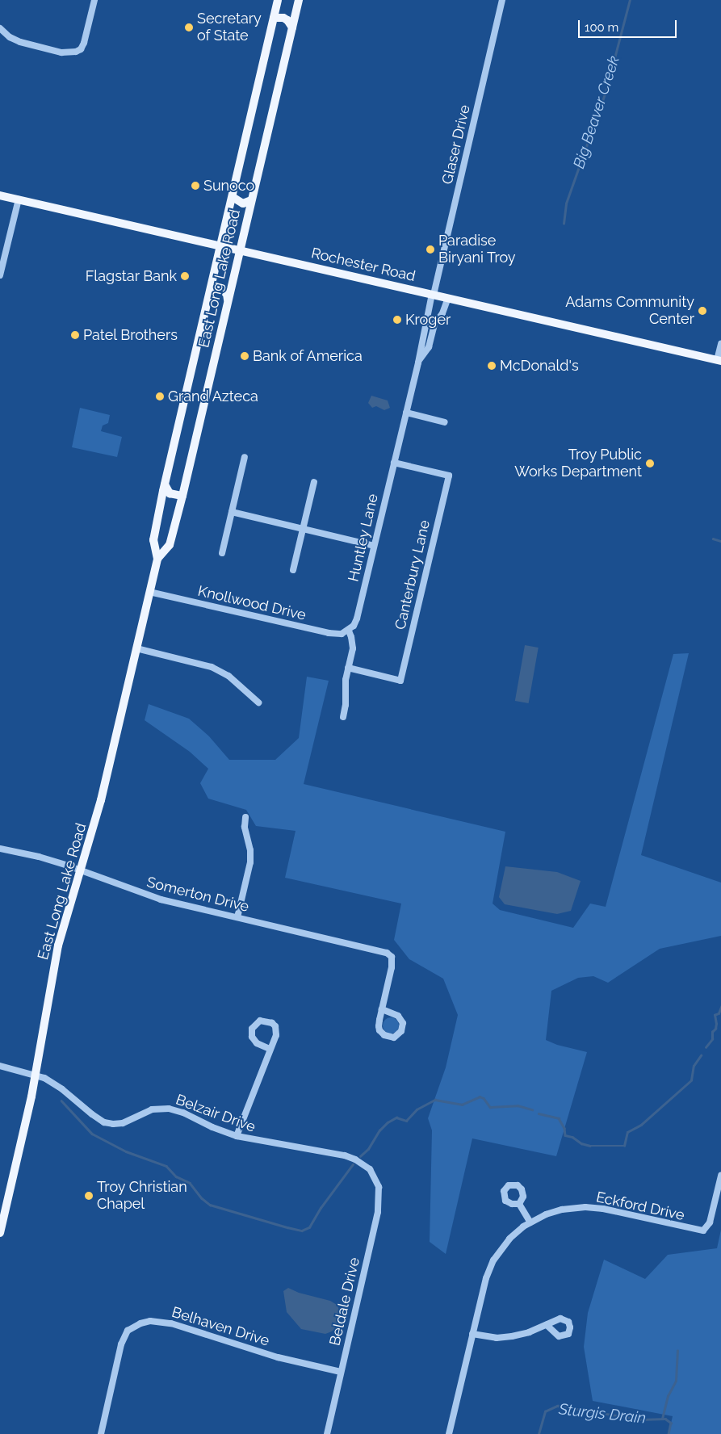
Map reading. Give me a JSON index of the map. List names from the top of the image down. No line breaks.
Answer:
{"streets":{"main road":["Rochester Road","East Long Lake Road"],"street":["Glaser Drive","Huntley Lane","Canterbury Lane","Knollwood Drive","Somerton Drive","Belzair Drive","Eckford Drive","Beldale Drive","Belhaven Drive"]},"crossings":[["Glaser Drive","Rochester Road"],["Glaser Drive","Huntley Lane"],["Rochester Road","East Long Lake Road"],["Rochester Road","Huntley Lane"],["East Long Lake Road","Knollwood Drive"],["East Long Lake Road","Somerton Drive"],["East Long Lake Road","Belzair Drive"],["Huntley Lane","Canterbury Lane"],["Huntley Lane","Knollwood Drive"],["Belzair Drive","Beldale Drive"],["Beldale Drive","Belhaven Drive"]],"water":["Big Beaver Creek","Sturgis Drain"],"places":["Secretary of State","Sunoco","Paradise Biryani Troy","Flagstar Bank","Adams Community Center","Kroger","Patel Brothers","Bank of America","McDonald's","Grand Azteca","Troy Public Works Department","Troy Christian Chapel"],"scale_bar":"100 m"}
